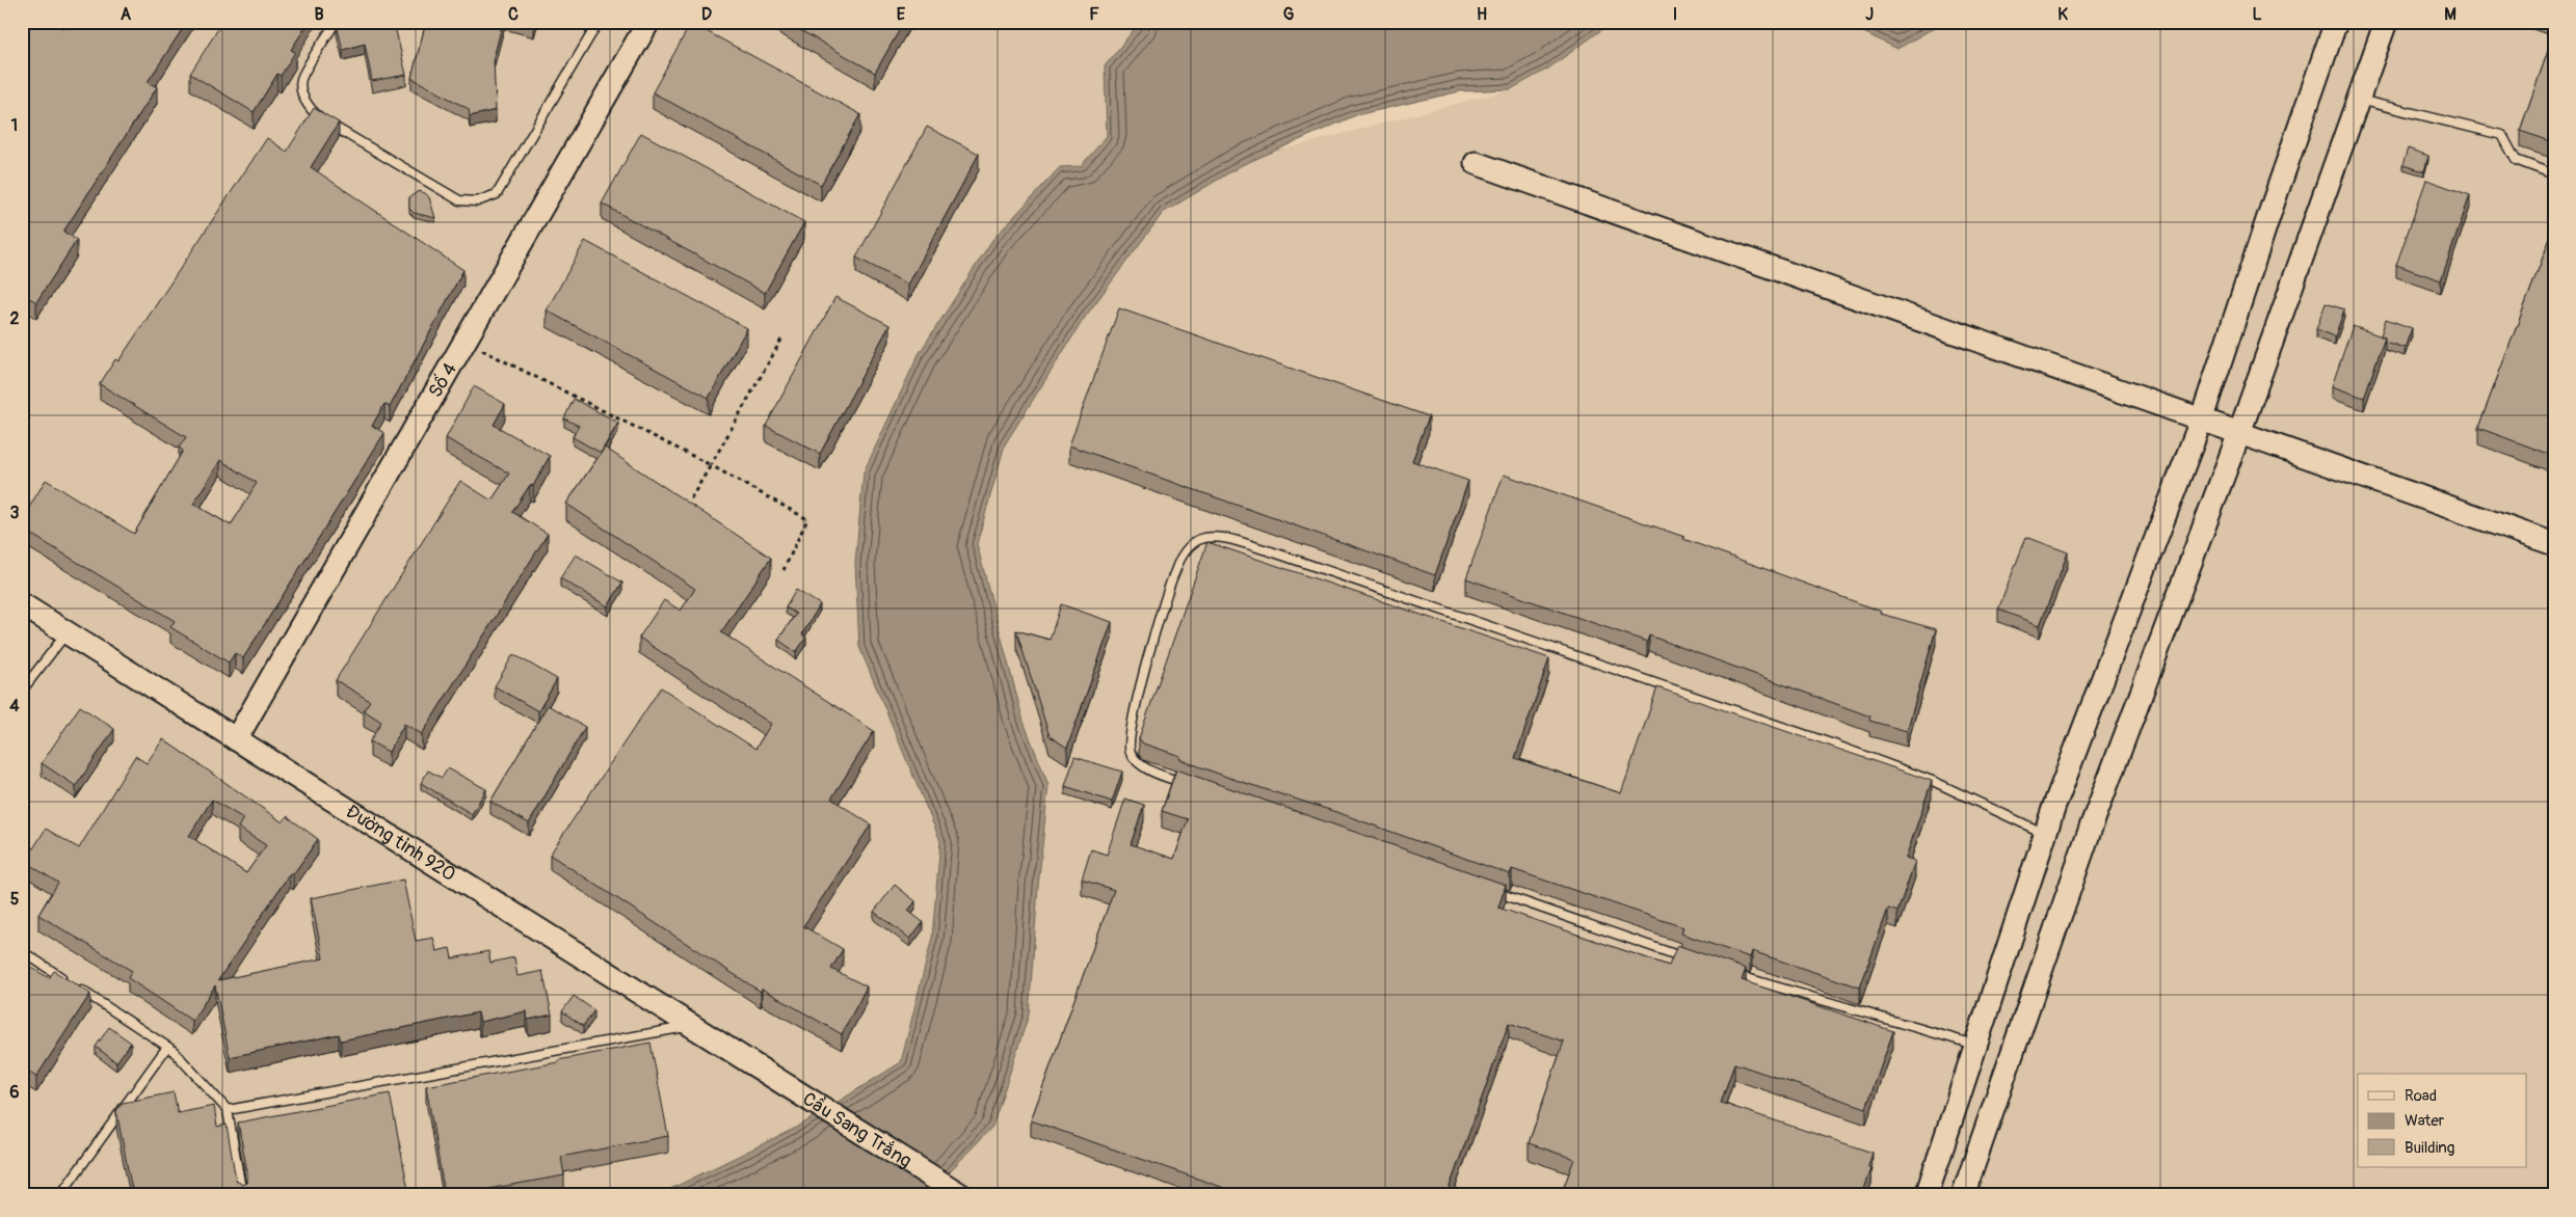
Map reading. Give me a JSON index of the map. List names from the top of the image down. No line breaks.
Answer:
{"streets":{"street":["Số 4","Đường tỉnh 920","Cầu Sang Trắng"]},"crossings":[["Số 4","Đường tỉnh 920"],["Đường tỉnh 920","Cầu Sang Trắng"]],"legend":["Road","Water","Building"],"grid":{"columns":["A","B","C","D","E","F","G","H","I","J","K","L","M"],"rows":["1","2","3","4","5","6"]}}
